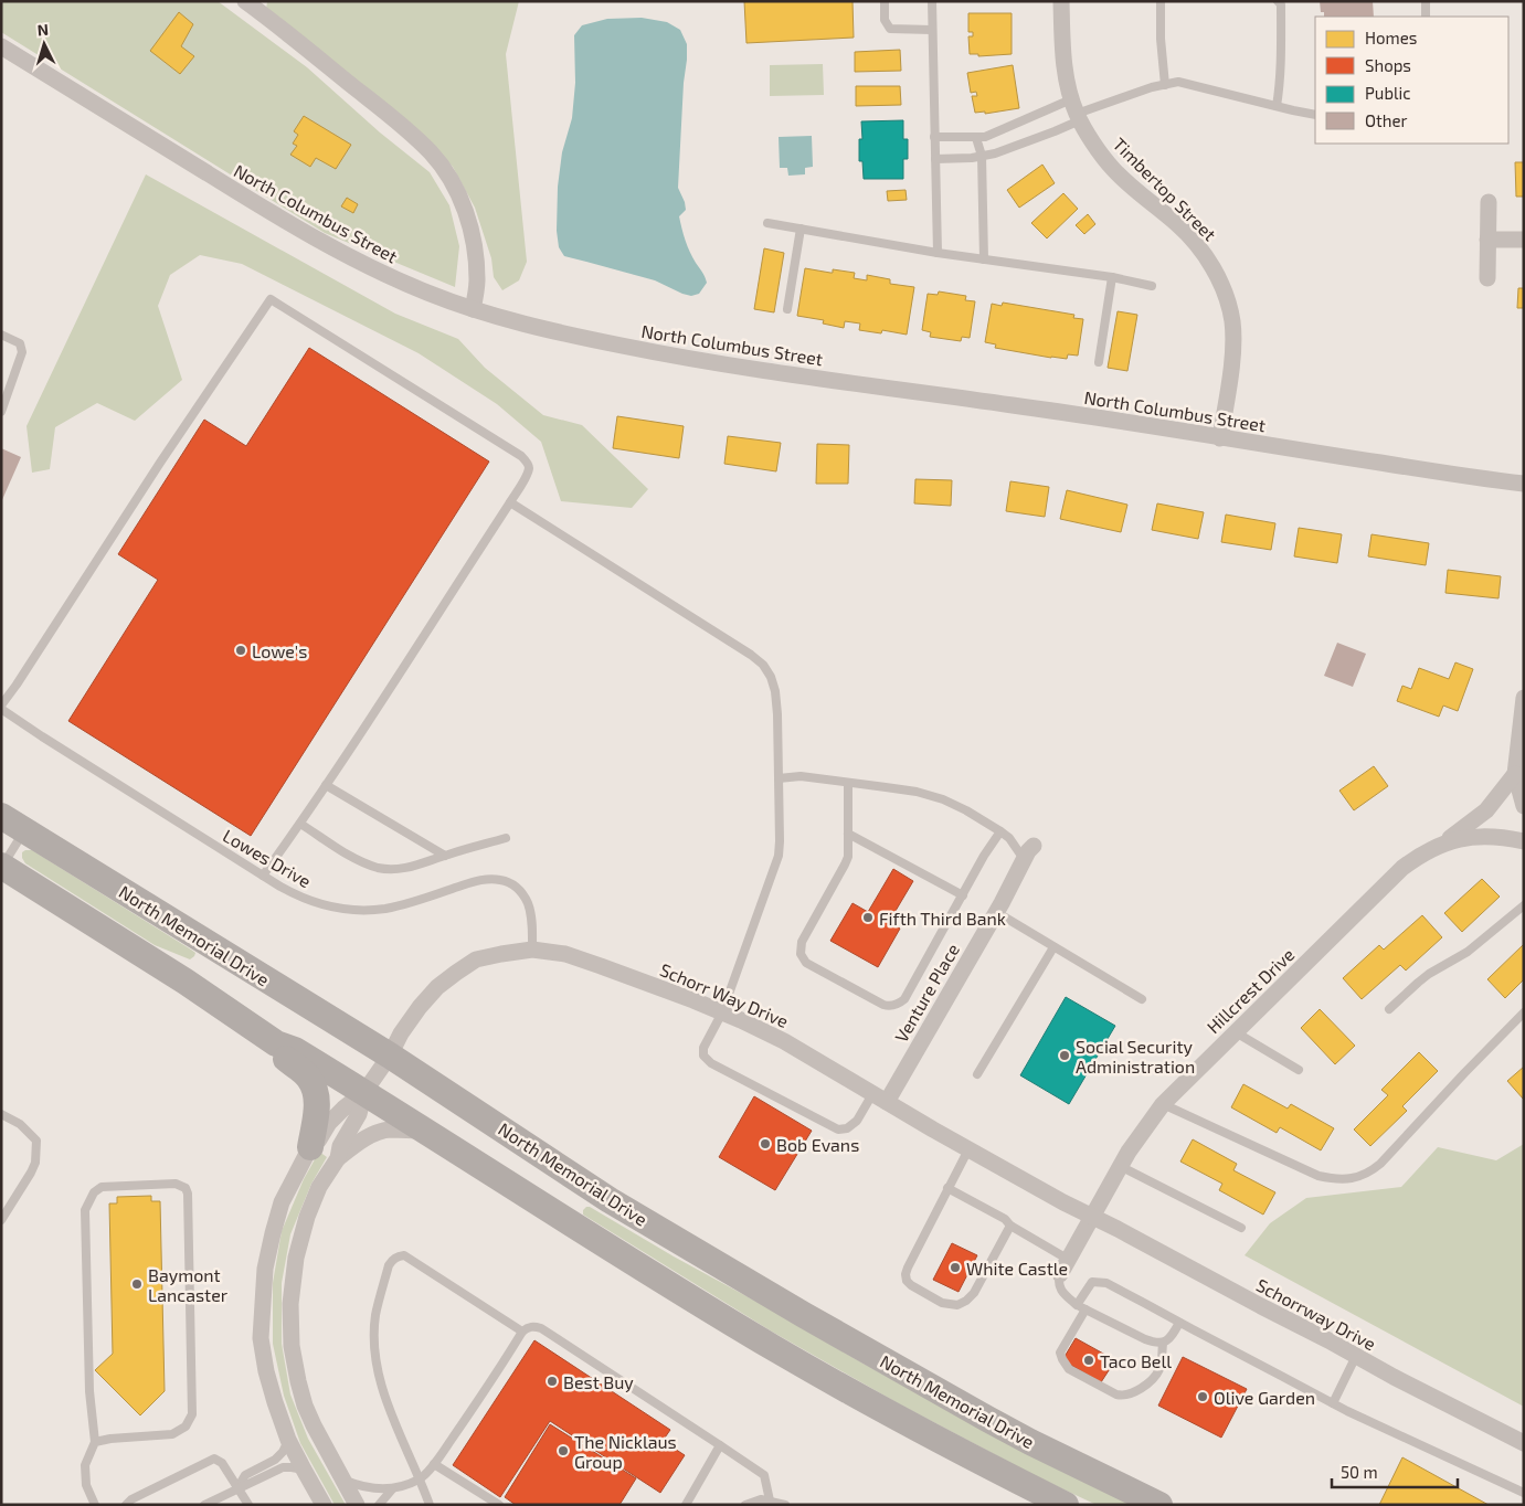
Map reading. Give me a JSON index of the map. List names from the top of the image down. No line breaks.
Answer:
{"streets":{"main road":["North Memorial Drive"],"street":["Timbertop Street","North Columbus Street","Hillcrest Drive","Venture Place","Schorr Way Drive","Schorrway Drive"],"lane":["Lowes Drive"]},"crossings":[["Timbertop Street","North Columbus Street"],["Lowes Drive","Schorr Way Drive"],["North Memorial Drive","Schorr Way Drive"],["Hillcrest Drive","Schorr Way Drive"],["Hillcrest Drive","Schorrway Drive"],["Venture Place","Schorr Way Drive"],["Schorr Way Drive","Schorrway Drive"]],"places":["Lowe's","Fifth Third Bank","Social Security Administration","Bob Evans","White Castle","Baymont Lancaster","Taco Bell","Best Buy","Olive Garden","The Nicklaus Group"],"legend":["Homes","Shops","Public","Other"],"scale_bar":"50 m","north":"top"}
